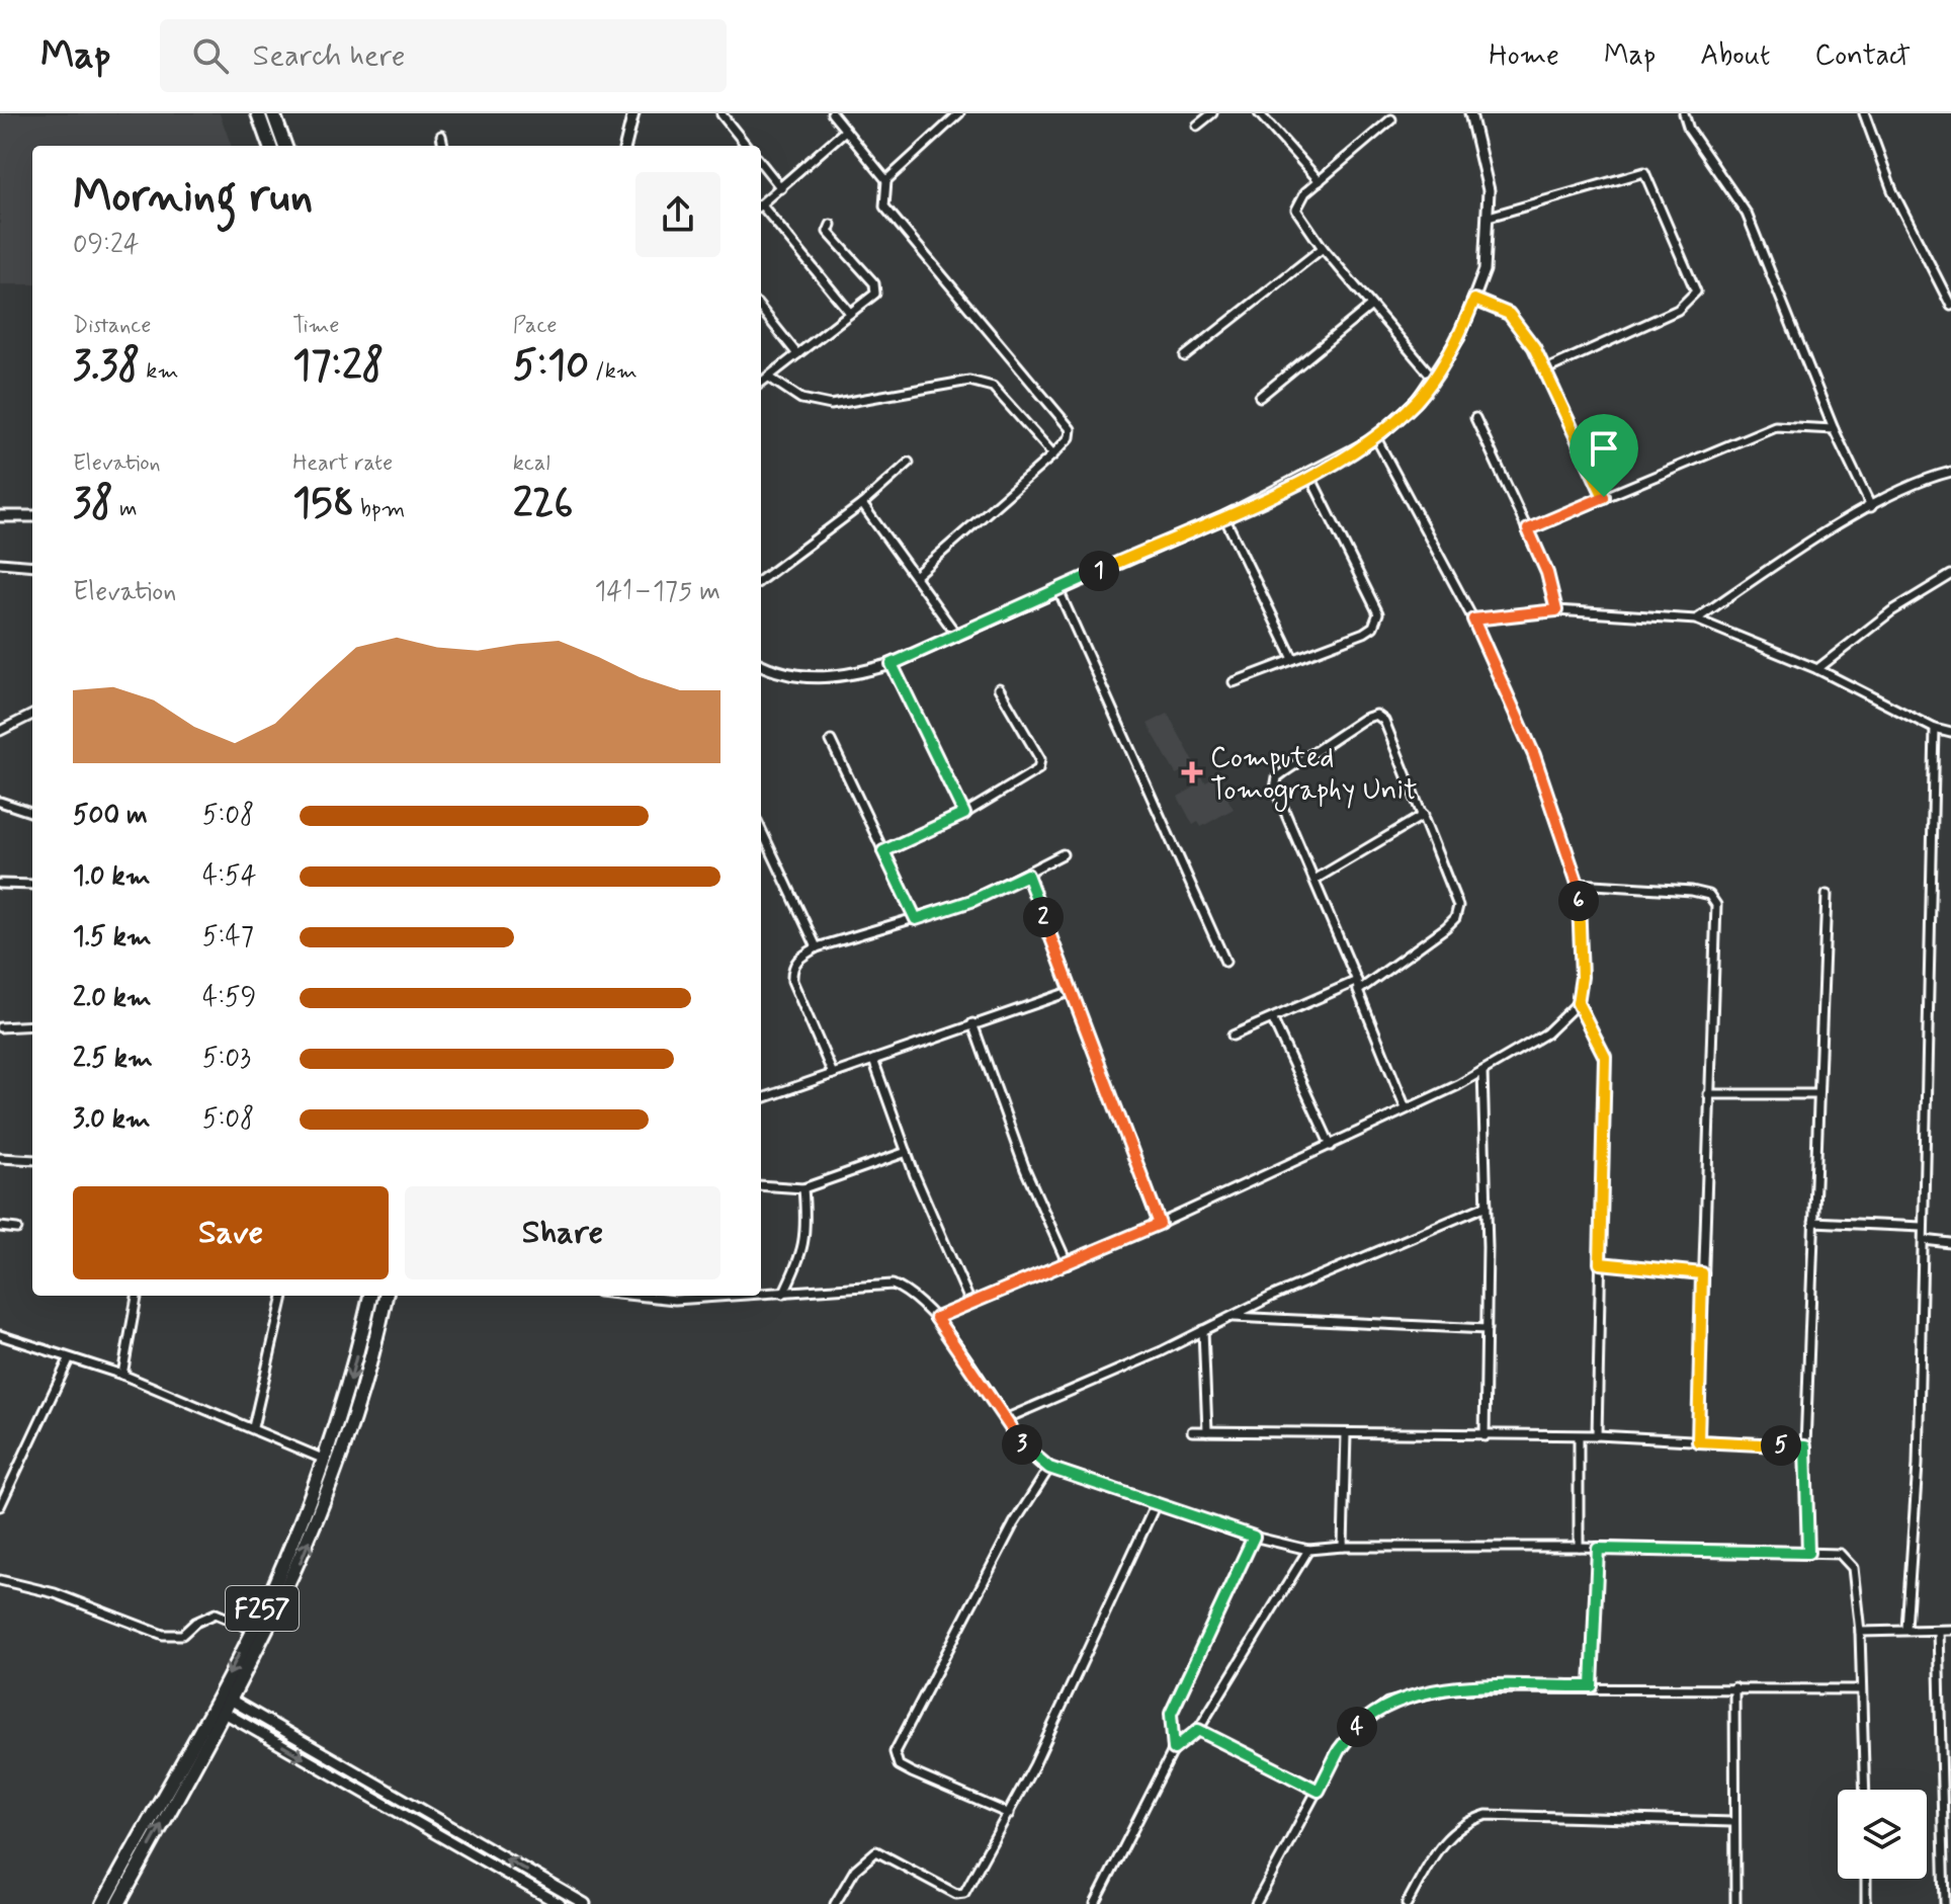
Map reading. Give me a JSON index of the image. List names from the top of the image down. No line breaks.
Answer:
{"streets":{"main road":["F257"]},"places":{"health":["Computed Tomography Unit"]},"page":{"header":"Map","search":"Search here","nav":["Home","Map","About","Contact"],"heading":["Morning run","09:24"],"stats":[["Distance","3.38 km"],["Time","17:28"],["Pace","5:10 /km"],["Elevation","38 m"],["Heart rate","158 bpm"],["kcal","226"]],"pins":["1","6","2","3","5","4"],"chart":["Elevation","141–175 m"],"list":[{"name":"500 m","note":"5:08"},{"name":"1.0 km","note":"4:54"},{"name":"1.5 km","note":"5:47"},{"name":"2.0 km","note":"4:59"},{"name":"2.5 km","note":"5:03"},{"name":"3.0 km","note":"5:08"}],"buttons":["Save","Share"]}}
